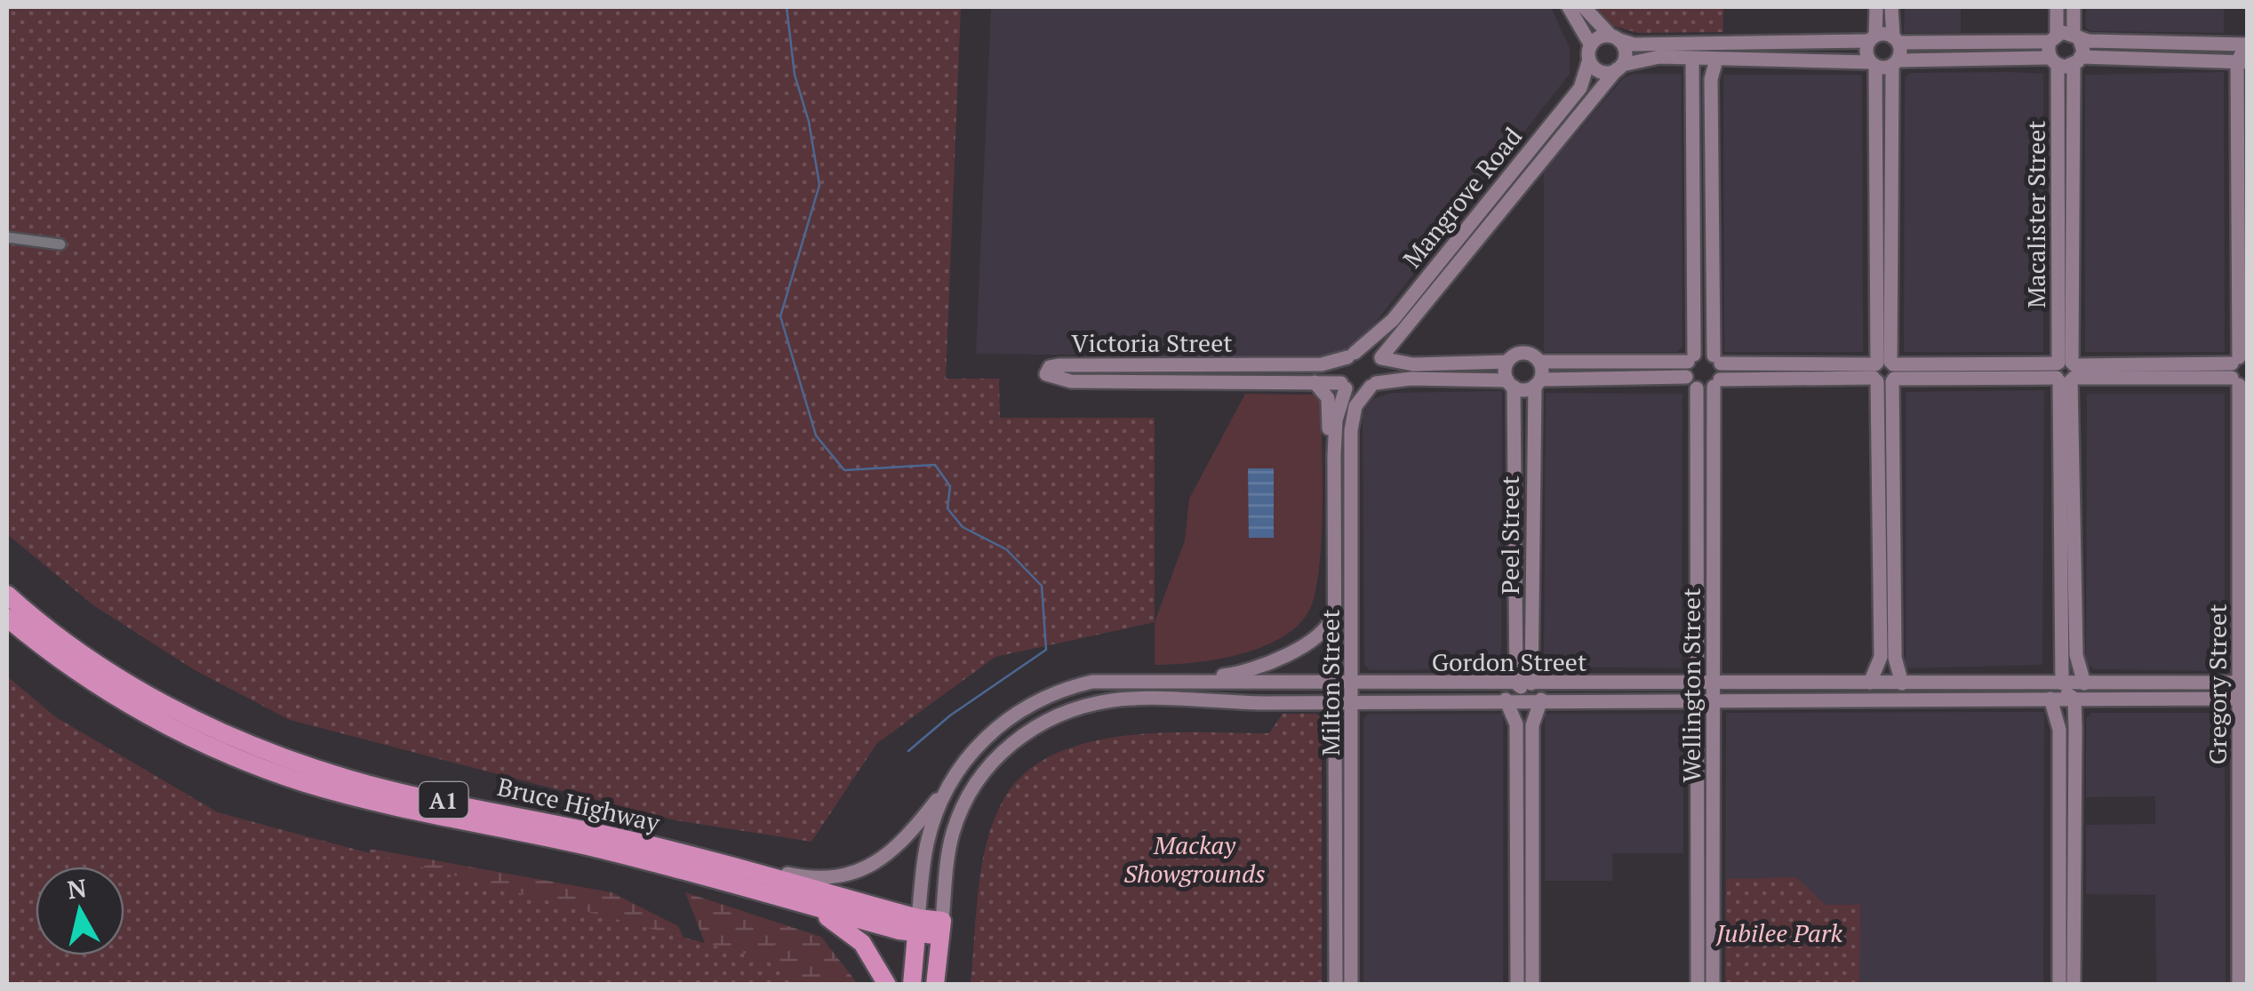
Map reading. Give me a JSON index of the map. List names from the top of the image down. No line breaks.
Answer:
{"streets":{"highway":["A1","Bruce Highway"],"street":["Mangrove Road","Macalister Street","Victoria Street","Peel Street","Gordon Street","Milton Street","Gregory Street","Wellington Street"]},"crossings":[["Mangrove Road","Victoria Street"],["Mangrove Road","Milton Street"],["Macalister Street","Gordon Street"],["Victoria Street","Milton Street"],["Peel Street","Gordon Street"],["Gordon Street","Milton Street"],["Gordon Street","Gregory Street"],["Gordon Street","Wellington Street"],["Gordon Street","Bruce Highway"],["A1","Bruce Highway"]],"parks":["Mackay Showgrounds","Jubilee Park"],"north":"top"}
